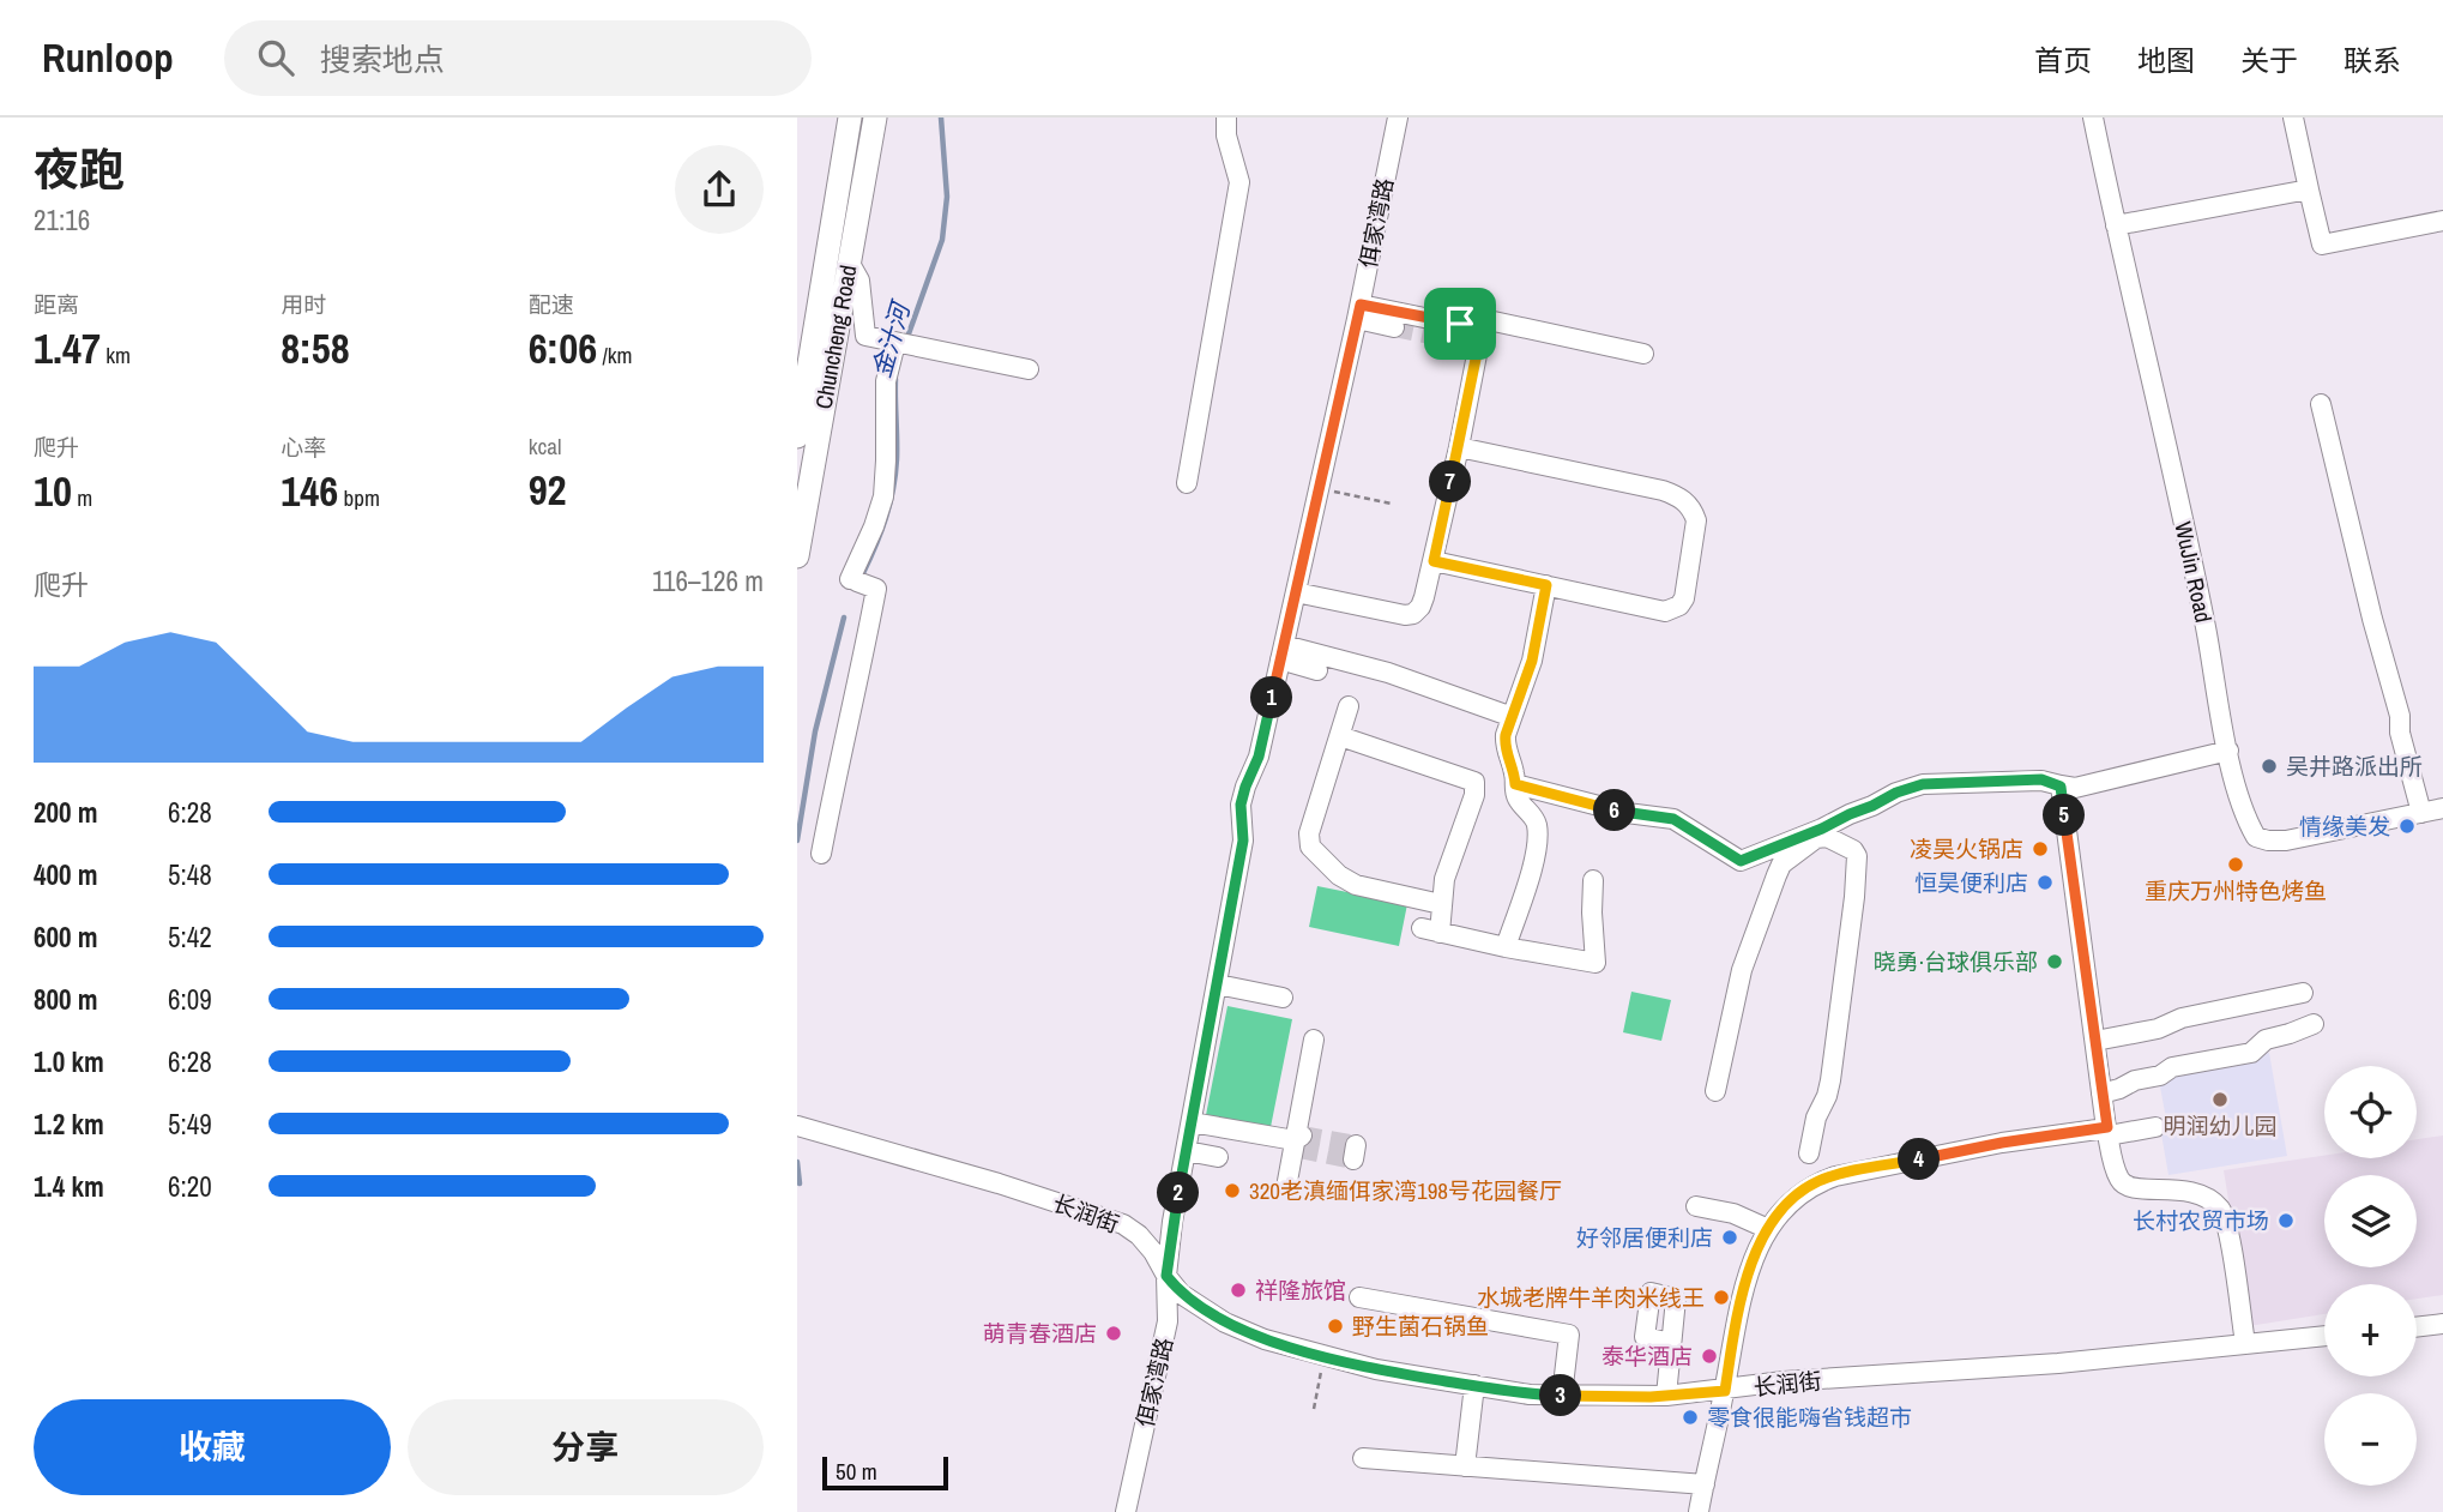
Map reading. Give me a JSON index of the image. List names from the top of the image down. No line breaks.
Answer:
{"streets":{"main road":["Chuncheng Road"],"street":["佴家湾路","WuJin Road","长润街"]},"crossings":[["佴家湾路","长润街"]],"water":["金汁河"],"places":["吴井路派出所","情缘美发","凌昊火锅店","重庆万州特色烤鱼","恒昊便利店","晓勇·台球俱乐部","明润幼儿园","320老滇缅佴家湾198号花园餐厅","长村农贸市场","好邻居便利店","祥隆旅馆","水城老牌牛羊肉米线王","野生菌石锅鱼","萌青春酒店","泰华酒店","零食很能嗨省钱超市"],"scale_bar":"50 m","page":{"header":"Runloop","search":"搜索地点","nav":["首页","地图","关于","联系"],"heading":["夜跑","21:16"],"stats":[["距离","1.47 km"],["用时","8:58"],["配速","6:06 /km"],["爬升","10 m"],["心率","146 bpm"],["kcal","92"]],"pins":["7","1","6","5","4","2","3"],"chart":["爬升","116–126 m"],"list":[{"name":"200 m","note":"6:28"},{"name":"400 m","note":"5:48"},{"name":"600 m","note":"5:42"},{"name":"800 m","note":"6:09"},{"name":"1.0 km","note":"6:28"},{"name":"1.2 km","note":"5:49"},{"name":"1.4 km","note":"6:20"}],"map_buttons":["+","−"],"buttons":["收藏","分享"],"scale":"50 m"}}
